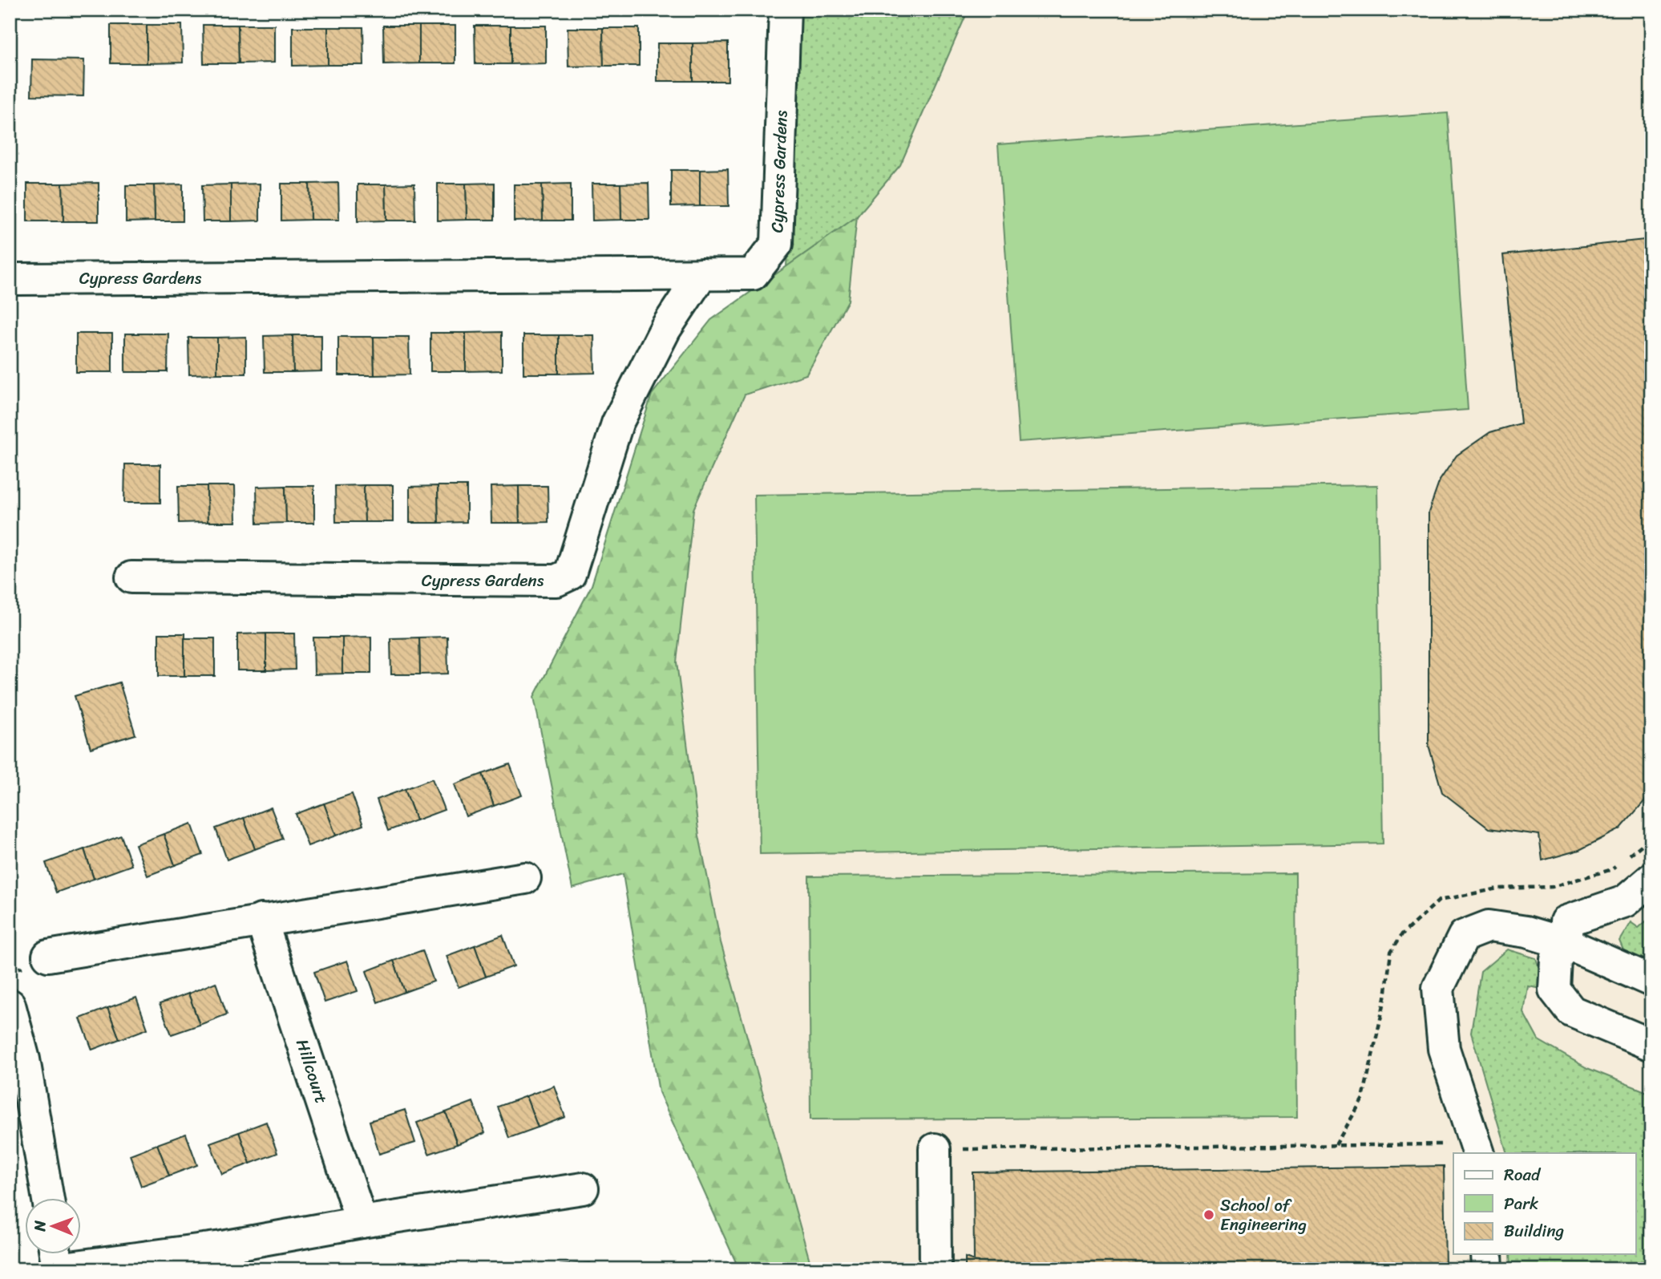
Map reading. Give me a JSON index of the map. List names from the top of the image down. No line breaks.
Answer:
{"streets":{"street":["Cypress Gardens","Hillcourt"]},"places":["School of Engineering"],"legend":["Road","Park","Building"],"north":"left"}
